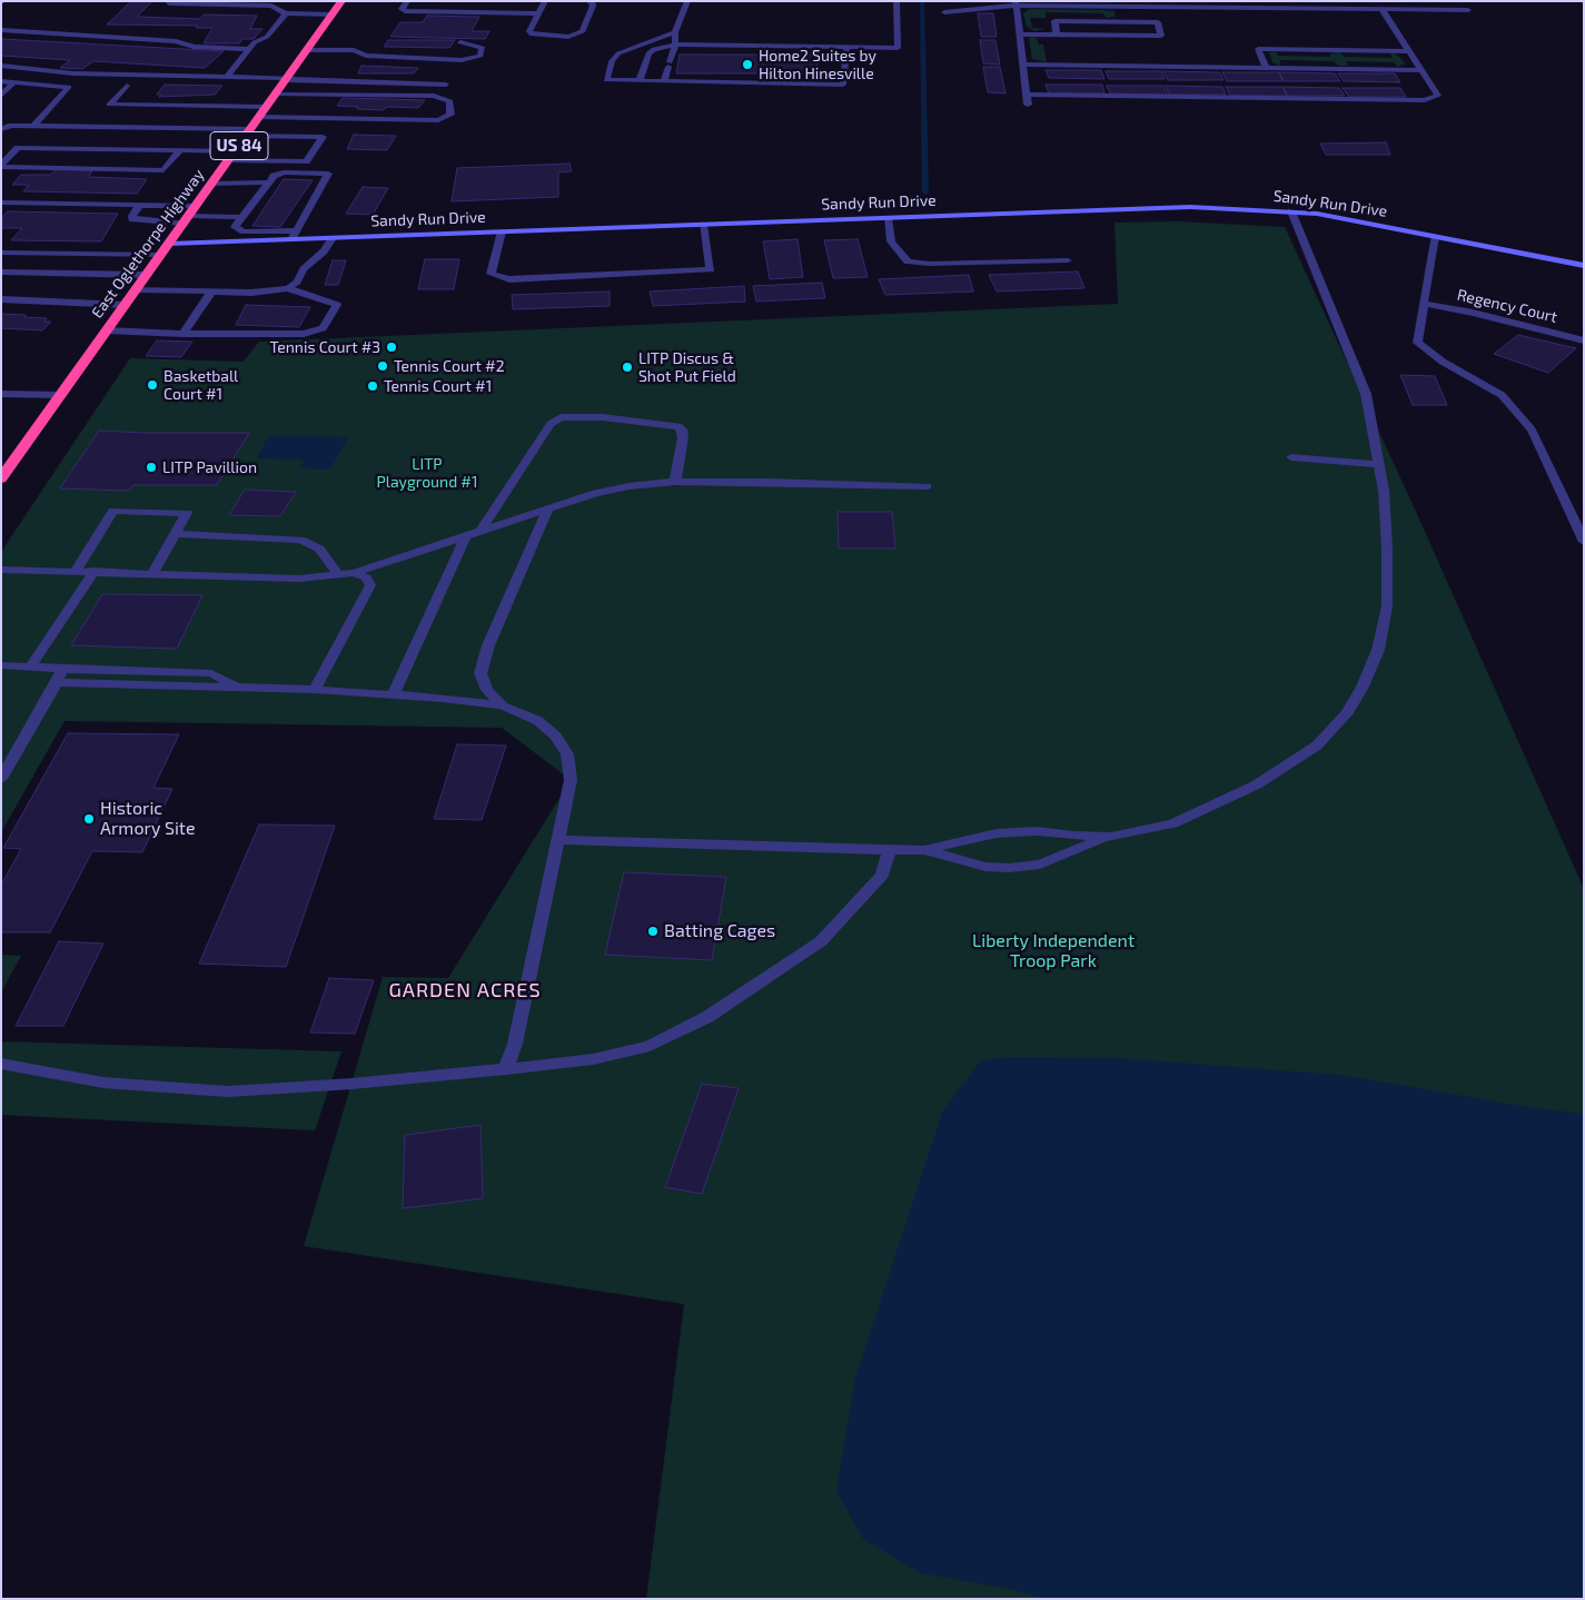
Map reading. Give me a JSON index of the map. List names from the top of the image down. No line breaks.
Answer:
{"streets":{"highway":["US 84","East Oglethorpe Highway"],"street":["Sandy Run Drive","Regency Court"]},"crossings":[["Sandy Run Drive","East Oglethorpe Highway"]],"districts":["GARDEN ACRES"],"parks":["LITP Playground #1","Liberty Independent Troop Park"],"places":["Home2 Suites by Hilton Hinesville","Tennis Court #3","Tennis Court #2","LITP Discus & Shot Put Field","Basketball Court #1","Tennis Court #1","LITP Pavillion","Historic Armory Site","Batting Cages"]}
